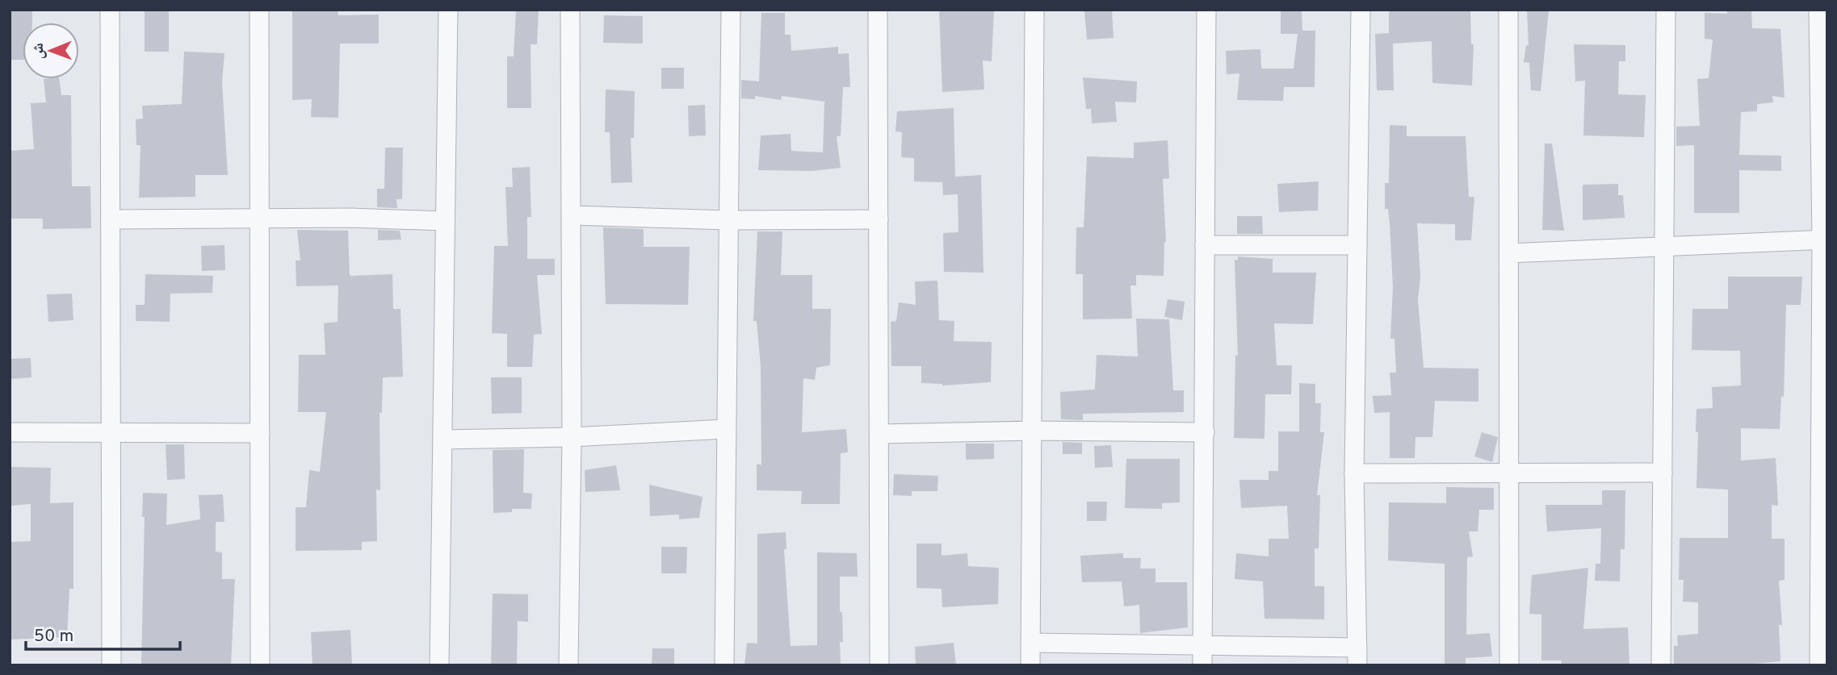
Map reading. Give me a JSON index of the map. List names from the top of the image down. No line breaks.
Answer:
{"scale_bar":"50 m","north":"left"}
